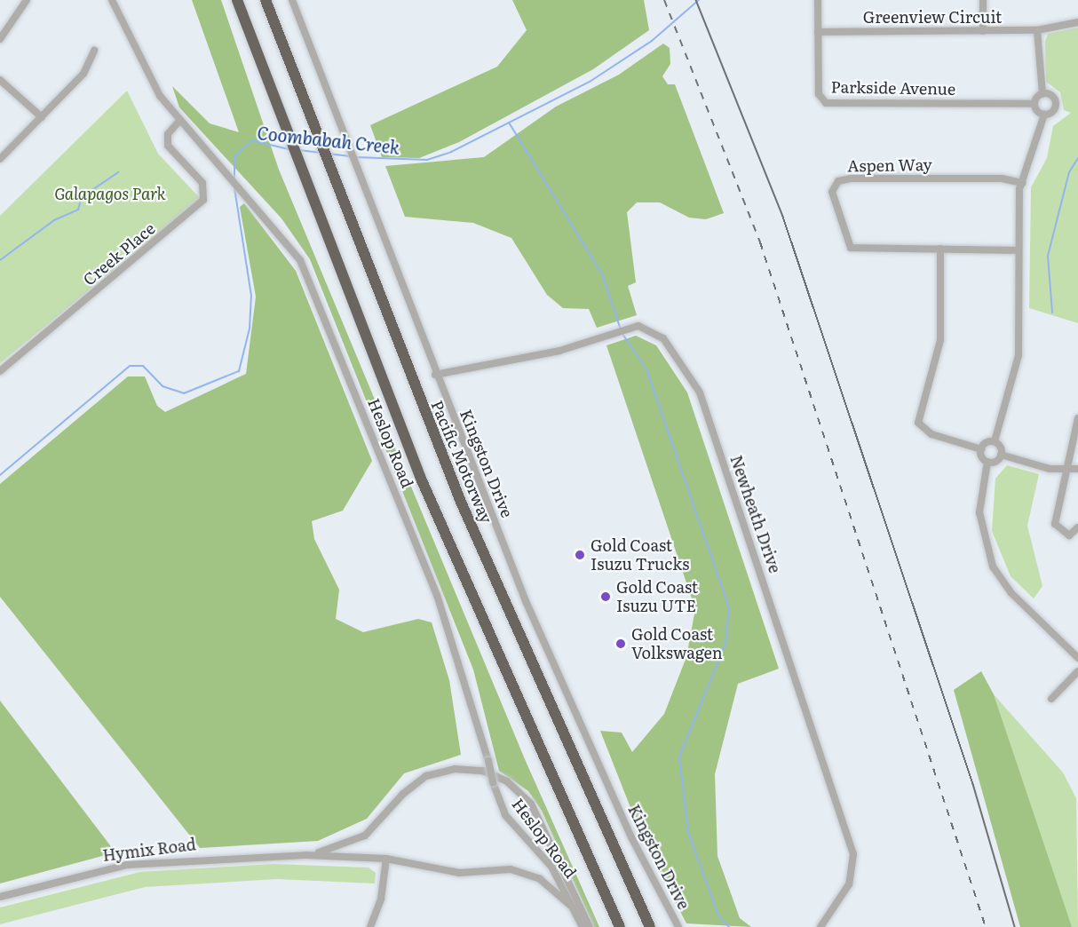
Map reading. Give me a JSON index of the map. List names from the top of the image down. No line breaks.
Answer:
{"streets":{"highway":["Pacific Motorway"],"street":["Greenview Circuit","Parkside Avenue","Aspen Way","Creek Place","Heslop Road","Kingston Drive","Newheath Drive","Hymix Road"]},"crossings":[["Greenview Circuit","Parkside Avenue"],["Creek Place","Heslop Road"],["Heslop Road","Hymix Road"],["Kingston Drive","Newheath Drive"]],"water":["Coombabah Creek"],"parks":["Galapagos Park"],"places":["Gold Coast Isuzu Trucks","Gold Coast Isuzu UTE","Gold Coast Volkswagen"]}
